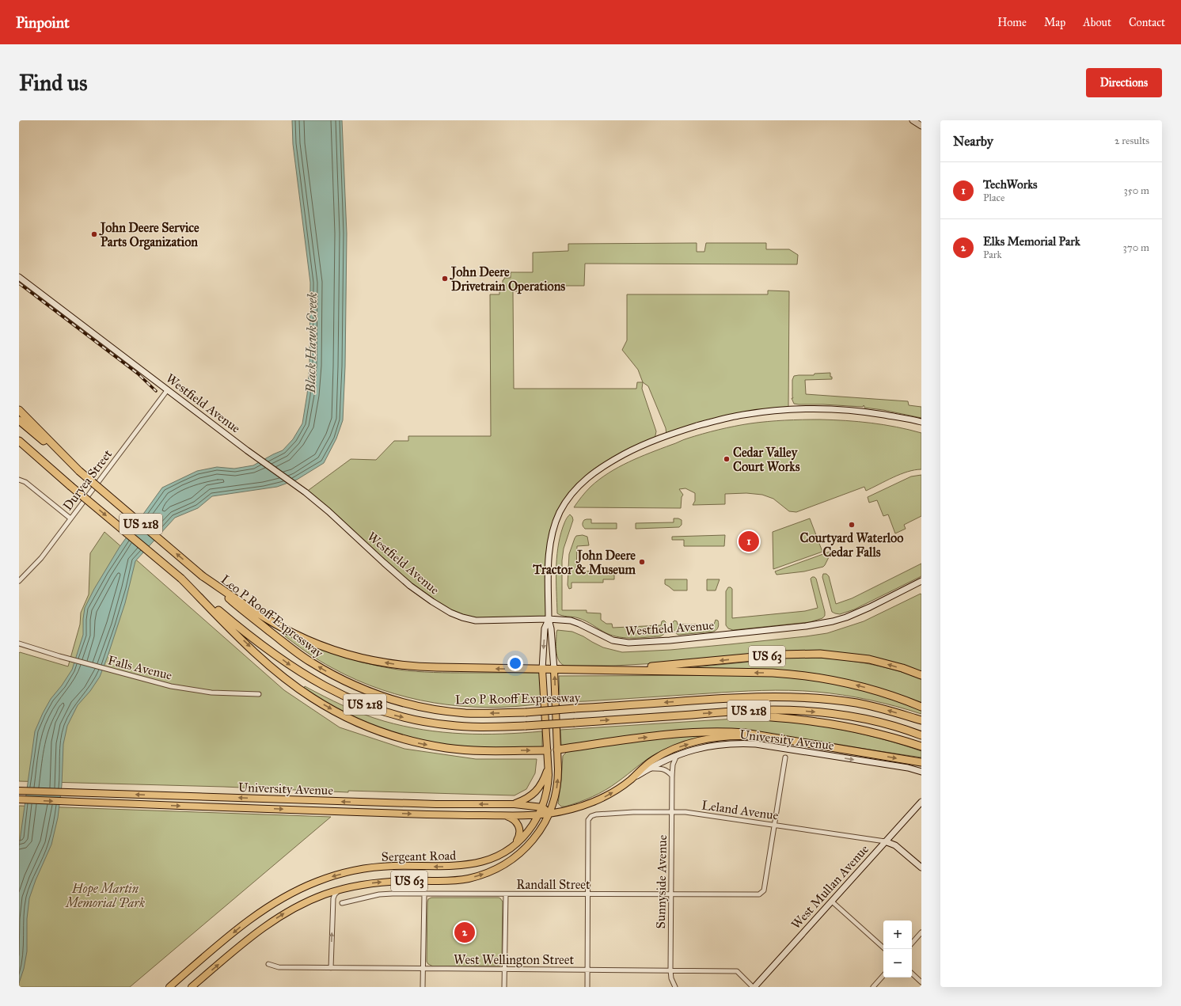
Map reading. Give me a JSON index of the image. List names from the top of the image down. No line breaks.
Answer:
{"streets":{"highway":["US 218","Leo P Rooff Expressway","US 63"],"main road":["University Avenue","Sergeant Road"],"street":["Westfield Avenue","Duryea Street","Falls Avenue","Leland Avenue","Sunnyside Avenue","Randall Street","West Mullan Avenue","West Wellington Street"]},"crossings":[["Westfield Avenue","Duryea Street"],["US 218","Leo P Rooff Expressway"],["US 63","Sergeant Road"],["University Avenue","Sergeant Road"],["University Avenue","Sunnyside Avenue"],["Leland Avenue","Sunnyside Avenue"],["Leland Avenue","Randall Street"],["Leland Avenue","West Mullan Avenue"],["Sunnyside Avenue","Randall Street"],["Sunnyside Avenue","West Wellington Street"],["West Mullan Avenue","West Wellington Street"]],"water":["Black Hawk Creek"],"parks":["Hope Martin Memorial Park"],"places":["John Deere Service Parts Organization","John Deere Drivetrain Operations","Cedar Valley Court Works","Courtyard Waterloo Cedar Falls","John Deere Tractor & Museum"],"page":{"header":"Pinpoint","nav":["Home","Map","About","Contact"],"buttons":"Directions","title":"Find us","heading":["Nearby","2 results"],"list":[{"mark":"1","name":"TechWorks","note":"Place","value":"350 m"},{"mark":"2","name":"Elks Memorial Park","note":"Park","value":"370 m"}],"pins":["1","2"],"map_buttons":["+","−"]}}
